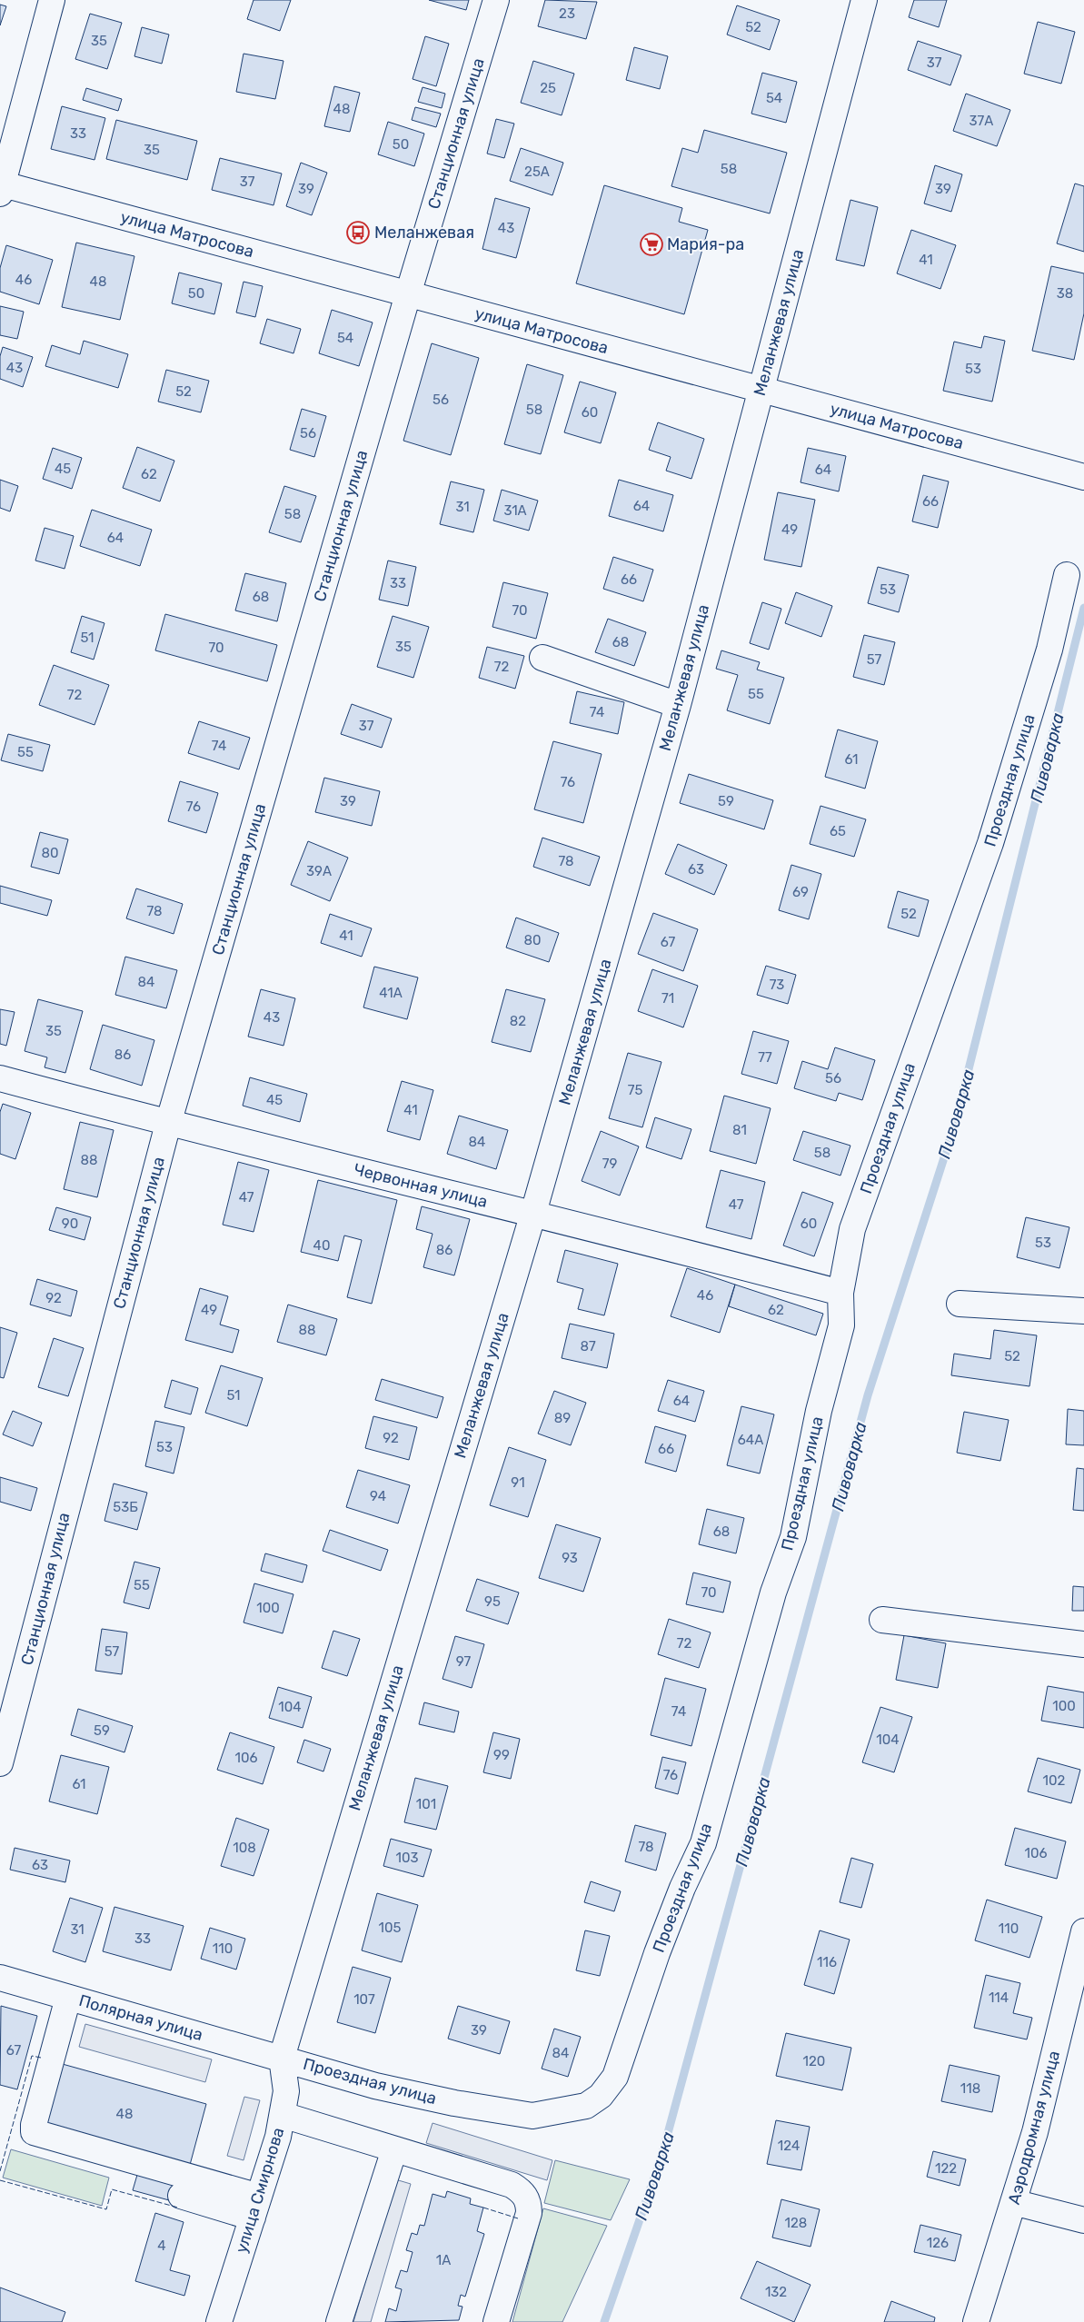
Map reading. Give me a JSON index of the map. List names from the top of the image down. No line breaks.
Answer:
{"streets":{"street":["Станционная улица","улица Матросова","Меланжевая улица","Проездная улица","Червонная улица","Полярная улица","Аэродромная улица","улица Смирнова"]},"crossings":[["Станционная улица","улица Матросова"],["Станционная улица","Червонная улица"],["улица Матросова","Меланжевая улица"],["Меланжевая улица","Проездная улица"],["Меланжевая улица","Червонная улица"],["Меланжевая улица","Полярная улица"],["Меланжевая улица","улица Смирнова"],["Проездная улица","Червонная улица"],["Проездная улица","Полярная улица"],["Проездная улица","улица Смирнова"],["Полярная улица","улица Смирнова"]],"water":["Пивоварка"],"places":{"bus stop":["Меланжевая"],"supermarket":["Мария-ра"]},"house_numbers":["23","52","35","37","25","54","48","37А","33","50","35","58","25А","37","39","39","43","41","46","48","50","38","54","43","53","52","56","58","60","56","45","64","62","66","64","31","31А","58","49","64","66","33","53","68","70","51","68","35","70","57","72","55","72","74","37","74","55","61","76","39","59","76","65","80","78","63","39А","69","78","52","41","80","67","84","73","41А","71","43","82","35","86","77","56","75","45","41","81","84","58","88","79","47","47","90","60","53","40","86","46","92","49","62","88","87","52","51","64","89","92","64А","53","66","91","94","53Б","68","93","55","70","95","100","72","57","97","100","104","74","59","104","99","106","76","102","61","101","78","108","106","103","63","105","110","31","33","110","116","114","107","39","67","84","120","118","48","124","122","128","126","4","1А","132"]}
